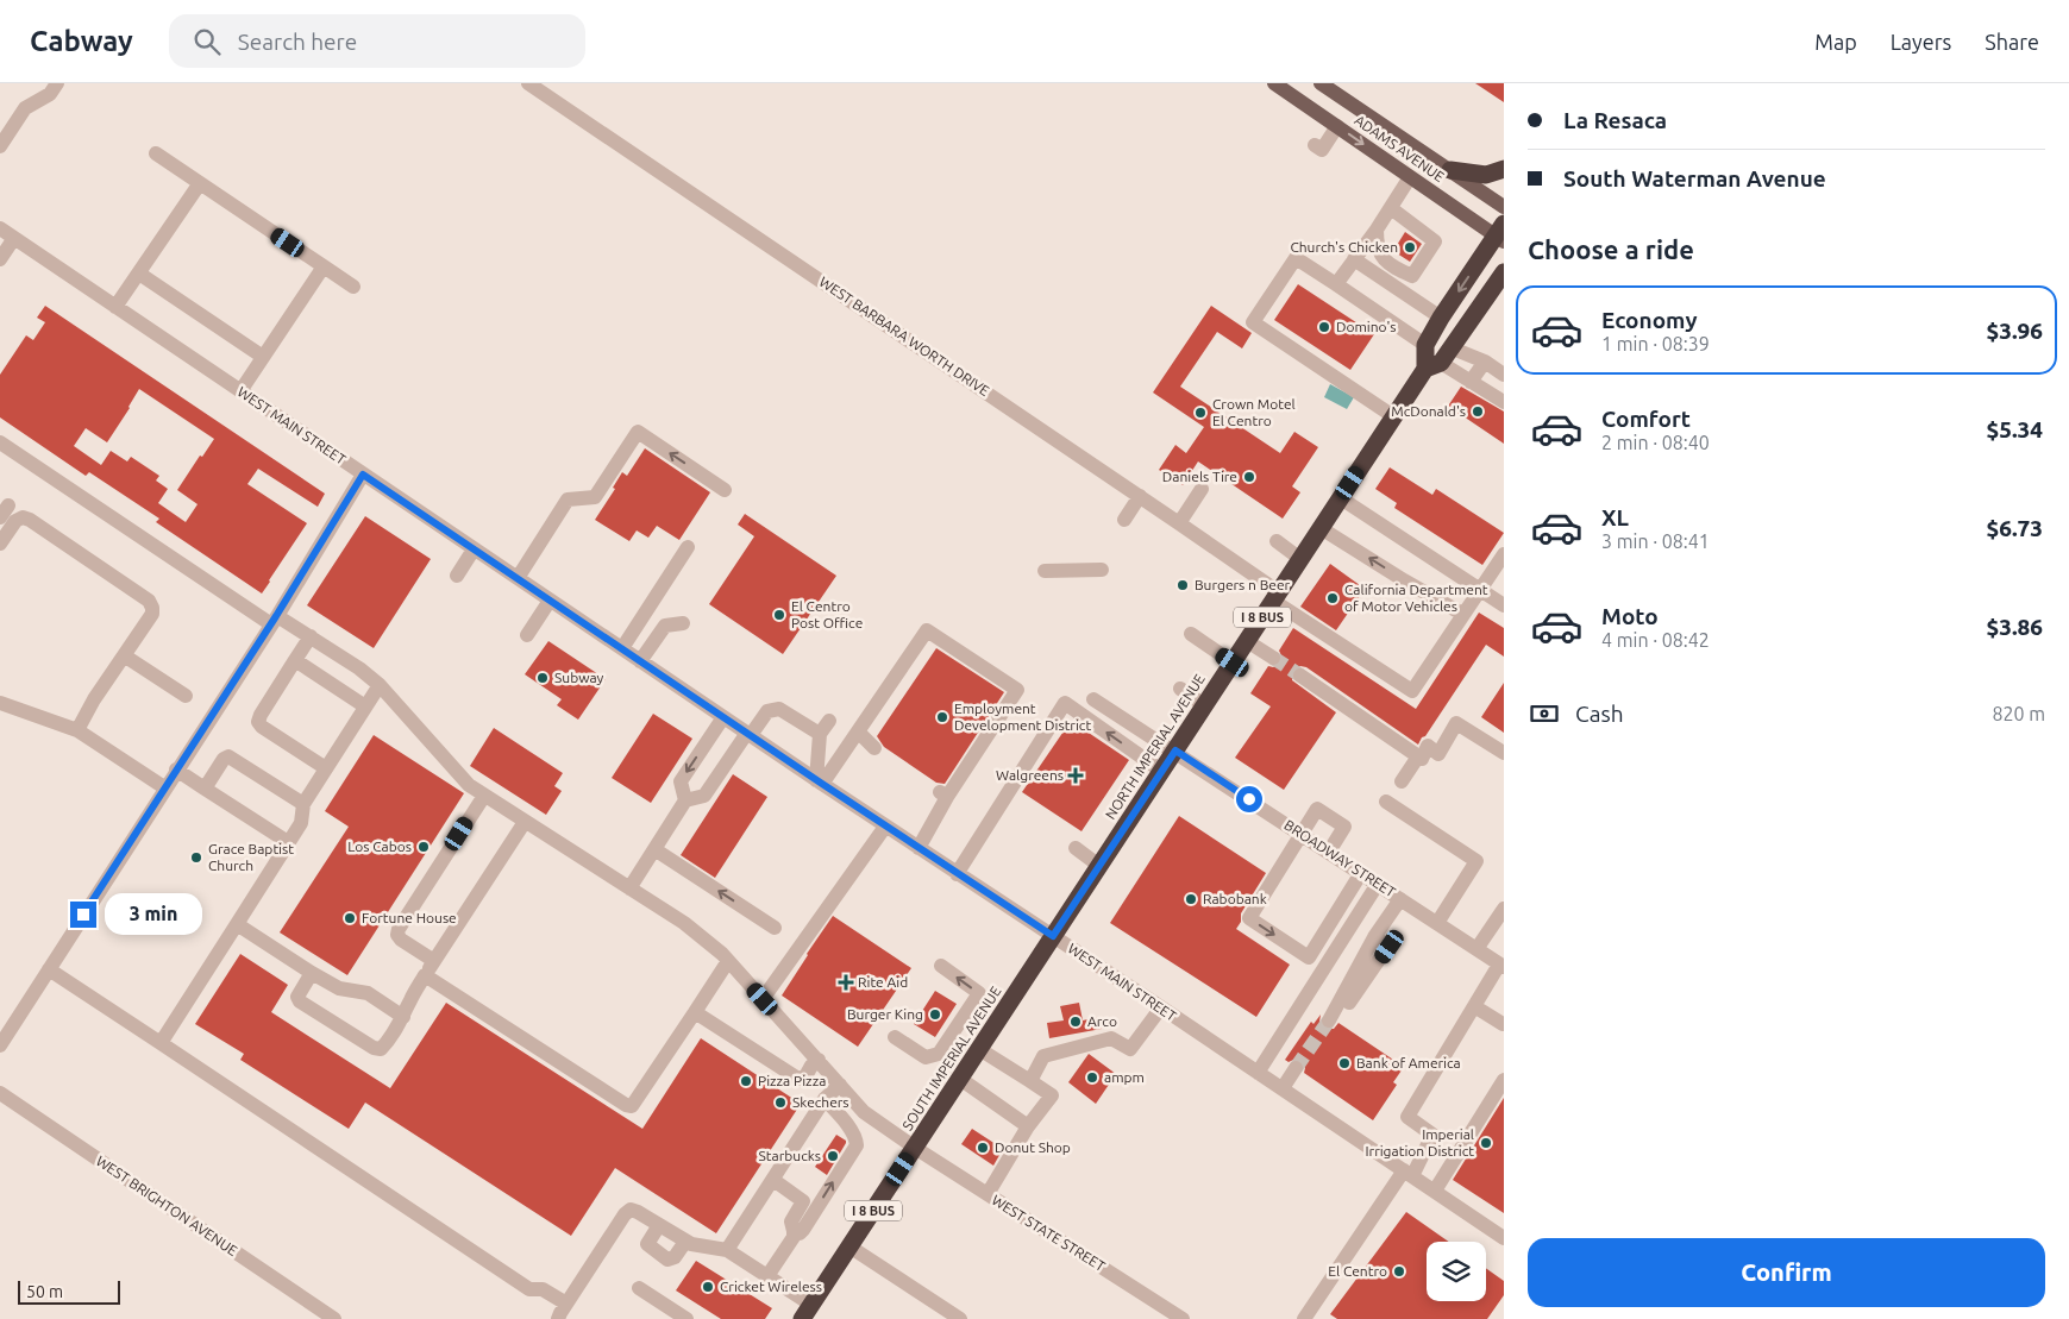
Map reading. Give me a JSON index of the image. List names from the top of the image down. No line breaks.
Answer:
{"streets":{"highway":["I 8 BUS","NORTH IMPERIAL AVENUE","SOUTH IMPERIAL AVENUE"],"main road":["ADAMS AVENUE"],"street":["WEST BARBARA WORTH DRIVE","WEST MAIN STREET","BROADWAY STREET","WEST BRIGHTON AVENUE","WEST STATE STREET"]},"crossings":[["WEST BARBARA WORTH DRIVE","NORTH IMPERIAL AVENUE"],["WEST MAIN STREET","NORTH IMPERIAL AVENUE"],["WEST MAIN STREET","SOUTH IMPERIAL AVENUE"],["NORTH IMPERIAL AVENUE","BROADWAY STREET"],["NORTH IMPERIAL AVENUE","SOUTH IMPERIAL AVENUE"],["SOUTH IMPERIAL AVENUE","WEST STATE STREET"]],"places":{"other":["Church's Chicken","Domino's","McDonald's","Crown Motel El Centro","Daniels Tire","Burgers n Beer","California Department of Motor Vehicles","El Centro Post Office","Subway","Employment Development District","Los Cabos","Grace Baptist Church","Rabobank","Fortune House","Burger King","Arco","Bank of America","ampm","Pizza Pizza","Skechers","Imperial Irrigation District","Donut Shop","Starbucks","El Centro","Cricket Wireless"],"health":["Walgreens","Rite Aid"]},"scale_bar":"50 m","page":{"header":"Cabway","search":"Search here","nav":["Map","Layers","Share"],"banner":["La Resaca","South Waterman Avenue"],"heading":"Choose a ride","list":[{"name":"Economy","note":"1 min · 08:39","value":"$3.96"},{"name":"Comfort","note":"2 min · 08:40","value":"$5.34"},{"name":"XL","note":"3 min · 08:41","value":"$6.73"},{"name":"Moto","note":"4 min · 08:42","value":"$3.86"}],"pay":["Cash","820 m"],"bubble":"3 min","buttons":"Confirm","scale":"50 m"}}
